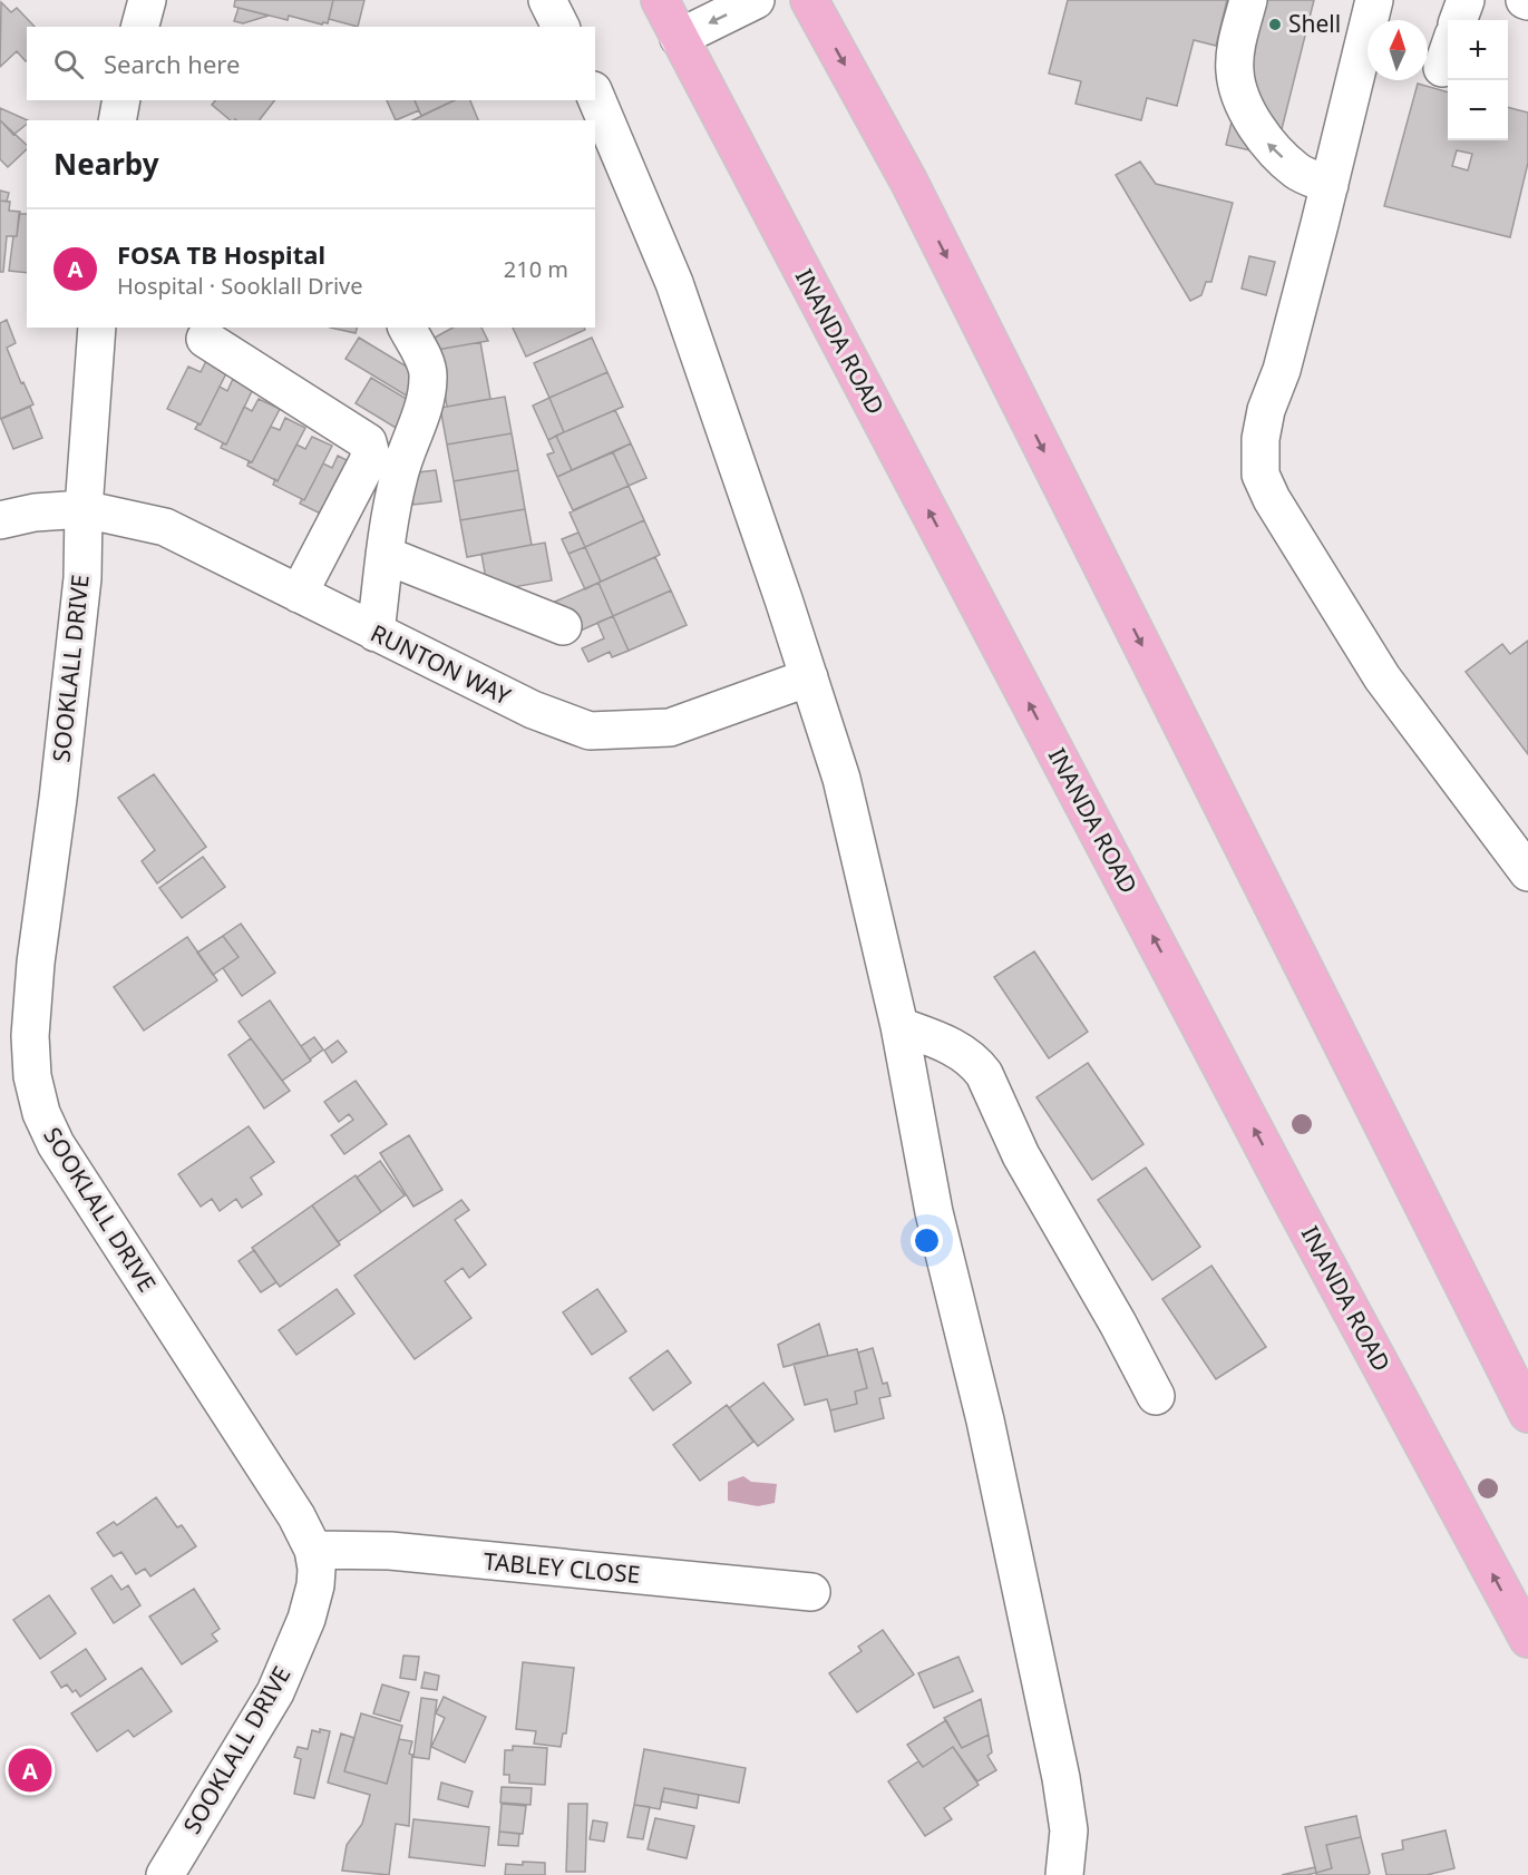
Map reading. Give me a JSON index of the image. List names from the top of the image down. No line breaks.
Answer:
{"streets":{"main road":["INANDA ROAD"],"street":["RUNTON WAY","SOOKLALL DRIVE","TABLEY CLOSE"]},"crossings":[["RUNTON WAY","SOOKLALL DRIVE"],["SOOKLALL DRIVE","TABLEY CLOSE"]],"places":["Shell"],"north":"top","page":{"map_buttons":["+","−"],"search":"Search here","heading":"Nearby","list":[{"mark":"A","name":"FOSA TB Hospital","note":"Hospital · Sooklall Drive","value":"210 m"}],"pins":"A"}}
